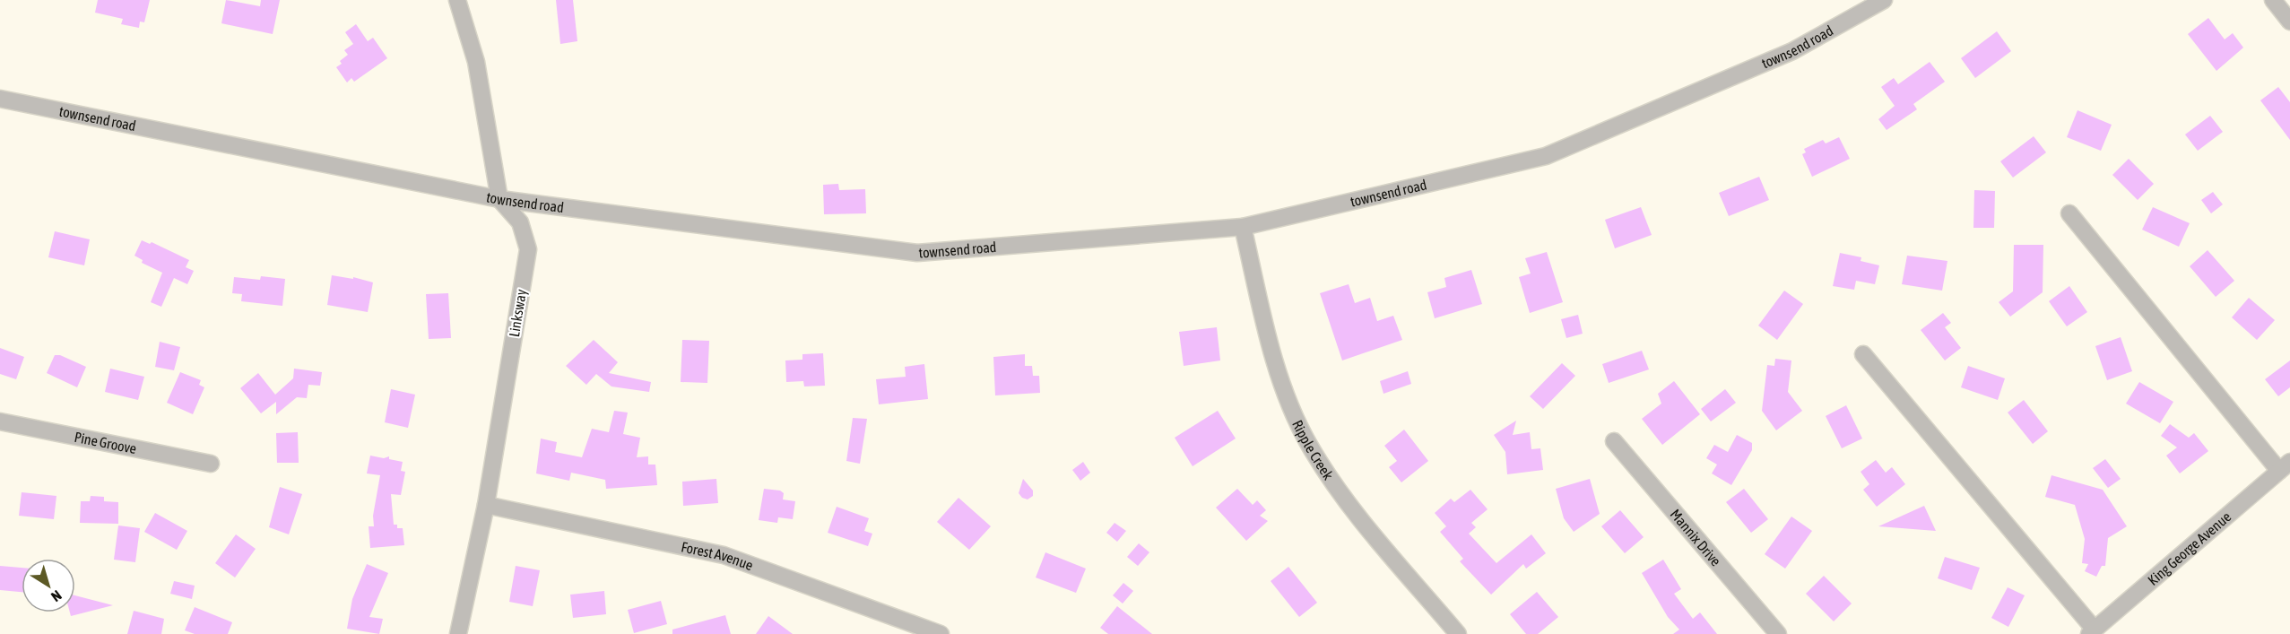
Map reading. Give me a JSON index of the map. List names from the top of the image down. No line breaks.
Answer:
{"streets":{"street":["townsend road","Linksway","Pine Groove","Ripple Creek","Mannix Drive","King George Avenue","Forest Avenue"]},"crossings":[["townsend road","Linksway"],["townsend road","Ripple Creek"],["Linksway","Forest Avenue"]],"north":"bottom right"}
